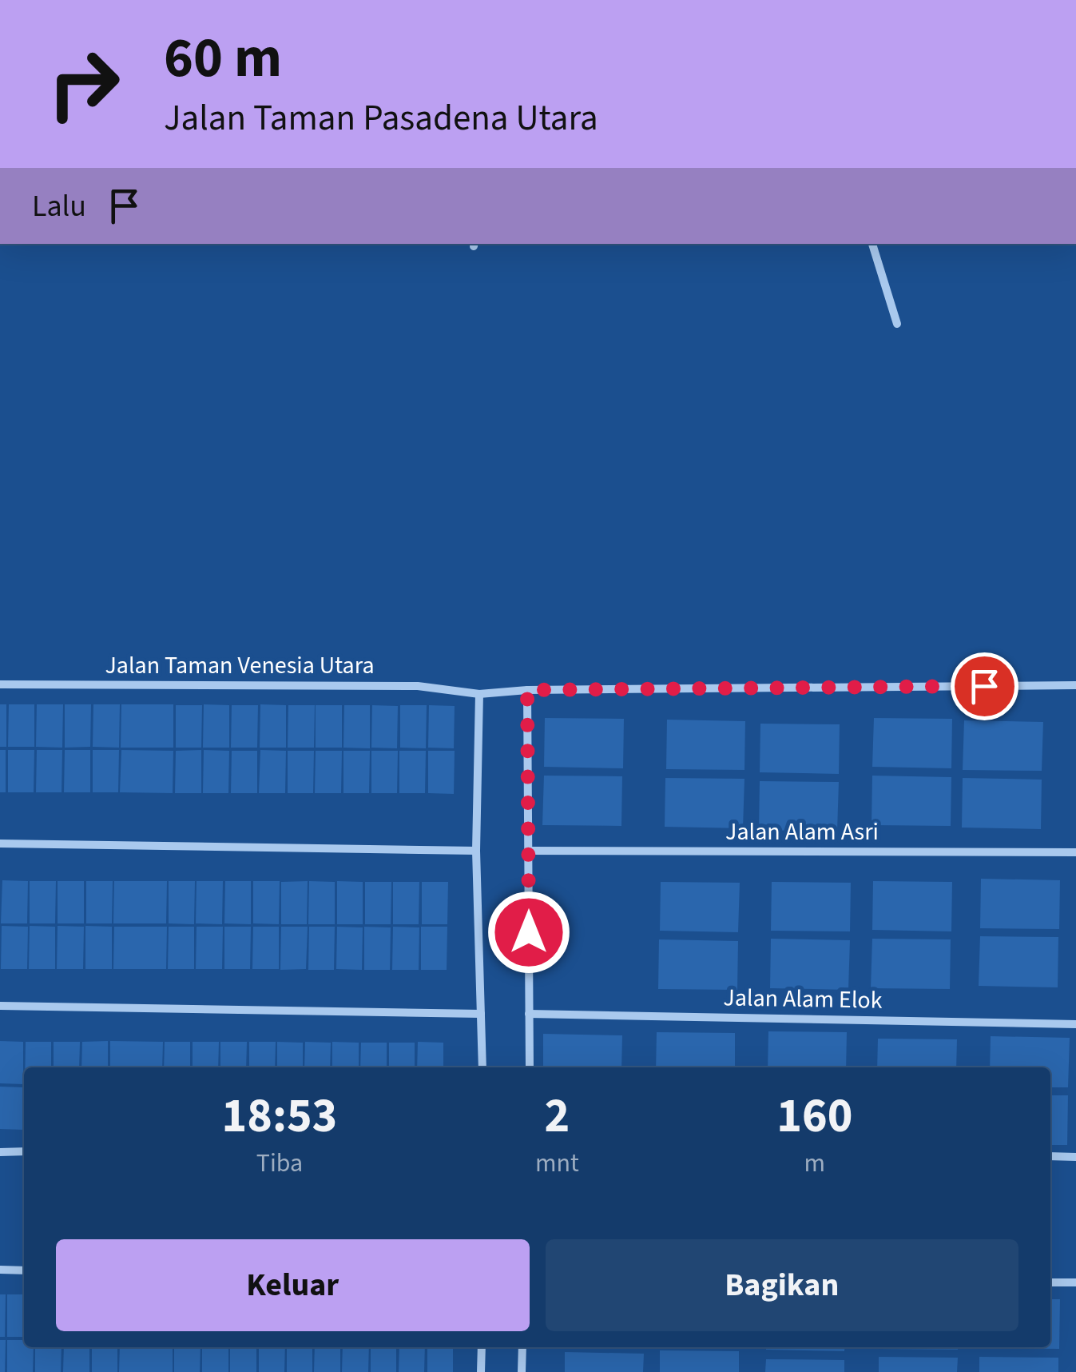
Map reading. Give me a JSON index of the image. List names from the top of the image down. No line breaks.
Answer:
{"streets":{"street":["Jalan Taman Venesia Utara","Jalan Alam Asri","Jalan Alam Elok"]},"page":{"turn":["60 m","Jalan Taman Pasadena Utara"],"then":"Lalu","eta":["18:53","Tiba","2","mnt","160","m"],"buttons":["Keluar","Bagikan"]}}
